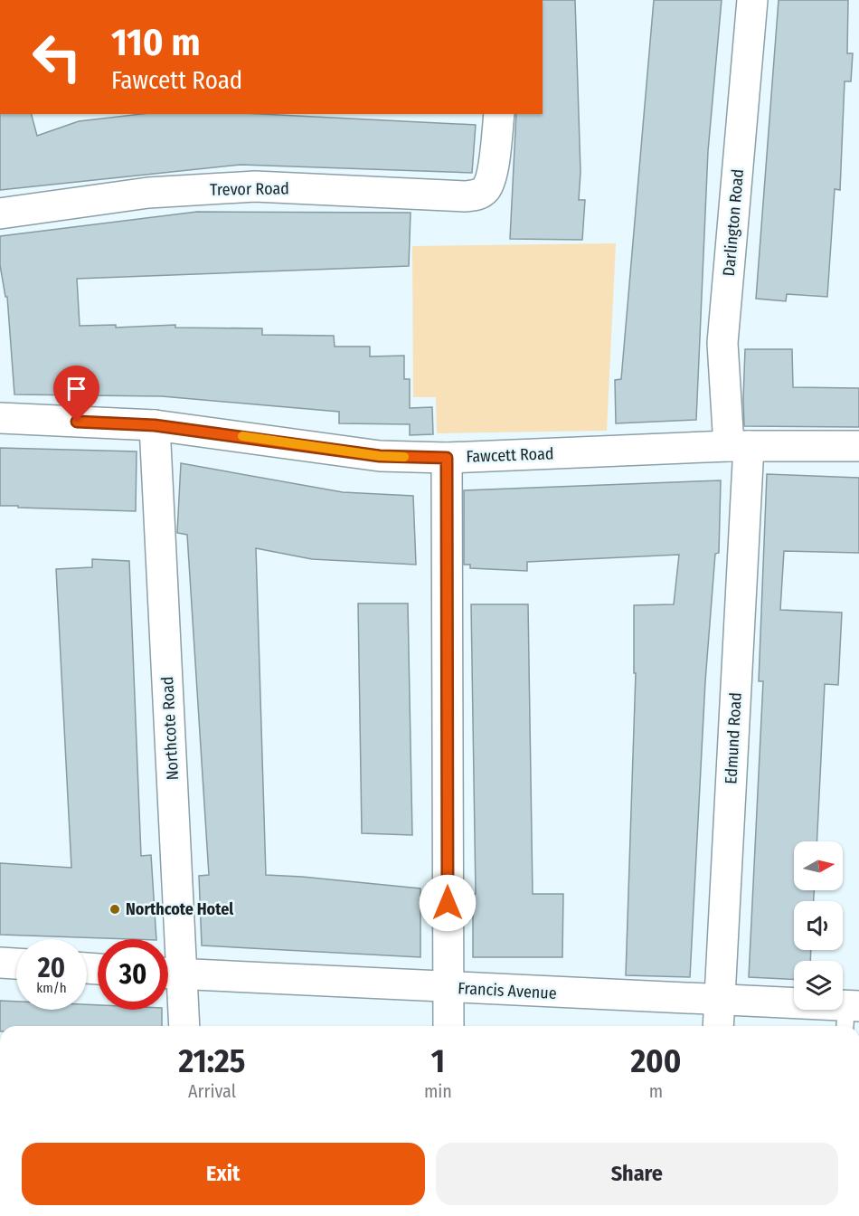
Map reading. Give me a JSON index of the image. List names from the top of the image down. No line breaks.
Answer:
{"streets":{"street":["Trevor Road","Darlington Road","Fawcett Road","Northcote Road","Edmund Road","Francis Avenue"]},"crossings":[["Darlington Road","Fawcett Road"],["Darlington Road","Edmund Road"],["Fawcett Road","Northcote Road"],["Fawcett Road","Edmund Road"],["Northcote Road","Francis Avenue"],["Edmund Road","Francis Avenue"]],"places":["Northcote Hotel"],"north":"right","page":{"turn":["110 m","Fawcett Road"],"speed":"20 km/h","limit":"30","eta":["21:25","Arrival","1","min","200","m"],"buttons":["Exit","Share"]}}
